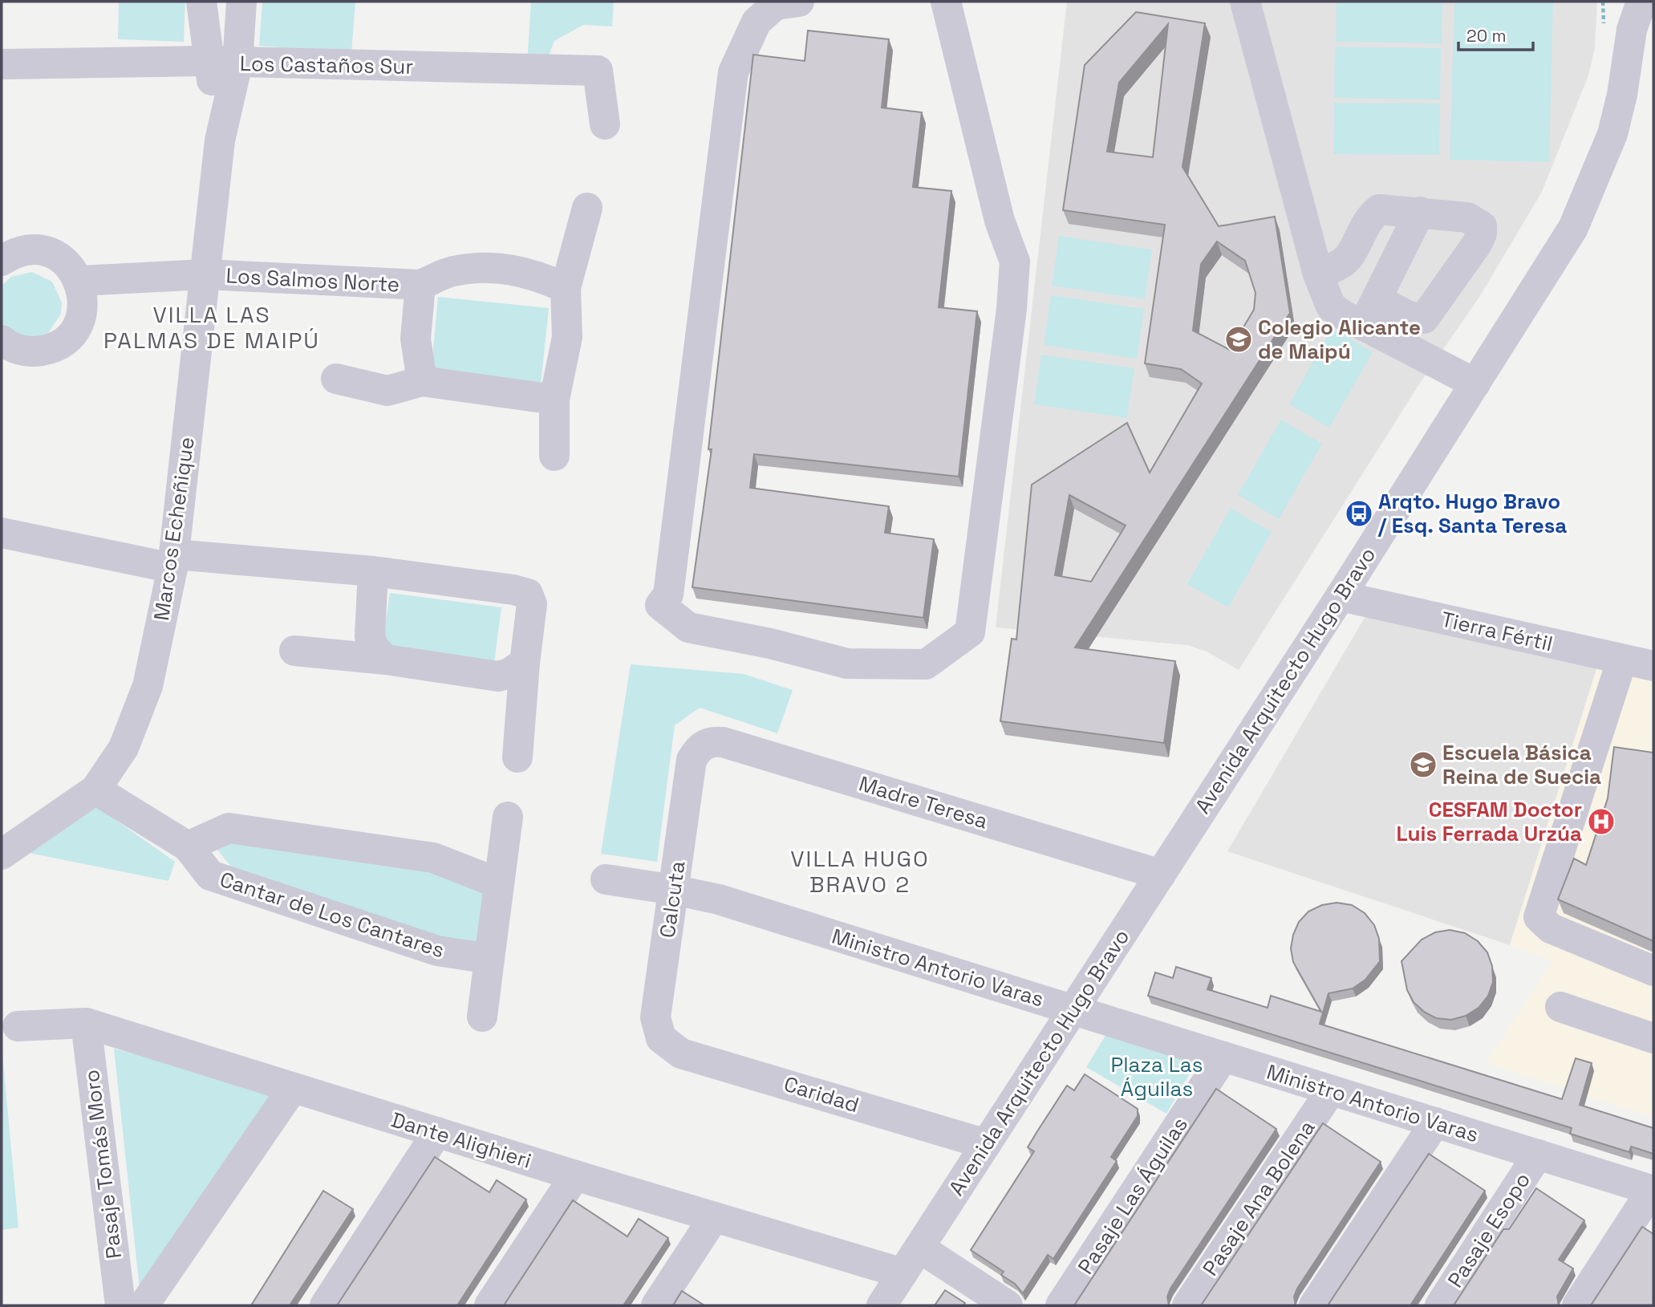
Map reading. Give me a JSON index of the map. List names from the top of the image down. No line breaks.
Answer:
{"streets":{"street":["Los Castaños Sur","Los Salmos Norte","Marcos Echeñique","Tierra Fértil","Avenida Arquitecto Hugo Bravo","Madre Teresa","Calcuta","Cantar de Los Cantares","Ministro Antorio Varas","Caridad","Dante Alighieri","Pasaje Tomás Moro","Pasaje Las Águilas","Pasaje Ana Bolena","Pasaje Esopo"]},"crossings":[["Los Castaños Sur","Marcos Echeñique"],["Los Salmos Norte","Marcos Echeñique"],["Marcos Echeñique","Cantar de Los Cantares"],["Tierra Fértil","Avenida Arquitecto Hugo Bravo"],["Avenida Arquitecto Hugo Bravo","Madre Teresa"],["Avenida Arquitecto Hugo Bravo","Ministro Antorio Varas"],["Avenida Arquitecto Hugo Bravo","Caridad"],["Avenida Arquitecto Hugo Bravo","Dante Alighieri"],["Madre Teresa","Calcuta"],["Calcuta","Ministro Antorio Varas"],["Calcuta","Caridad"],["Ministro Antorio Varas","Pasaje Las Águilas"],["Ministro Antorio Varas","Pasaje Ana Bolena"],["Ministro Antorio Varas","Pasaje Esopo"],["Dante Alighieri","Pasaje Tomás Moro"]],"districts":["VILLA LAS PALMAS DE MAIPÚ","VILLA HUGO BRAVO 2"],"parks":["Plaza Las Águilas"],"places":{"school or university":["Colegio Alicante de Maipú","Escuela Básica Reina de Suecia"],"bus stop":["Arqto. Hugo Bravo / Esq. Santa Teresa"],"hospital":["CESFAM Doctor Luis Ferrada Urzúa"]},"scale_bar":"20 m"}
